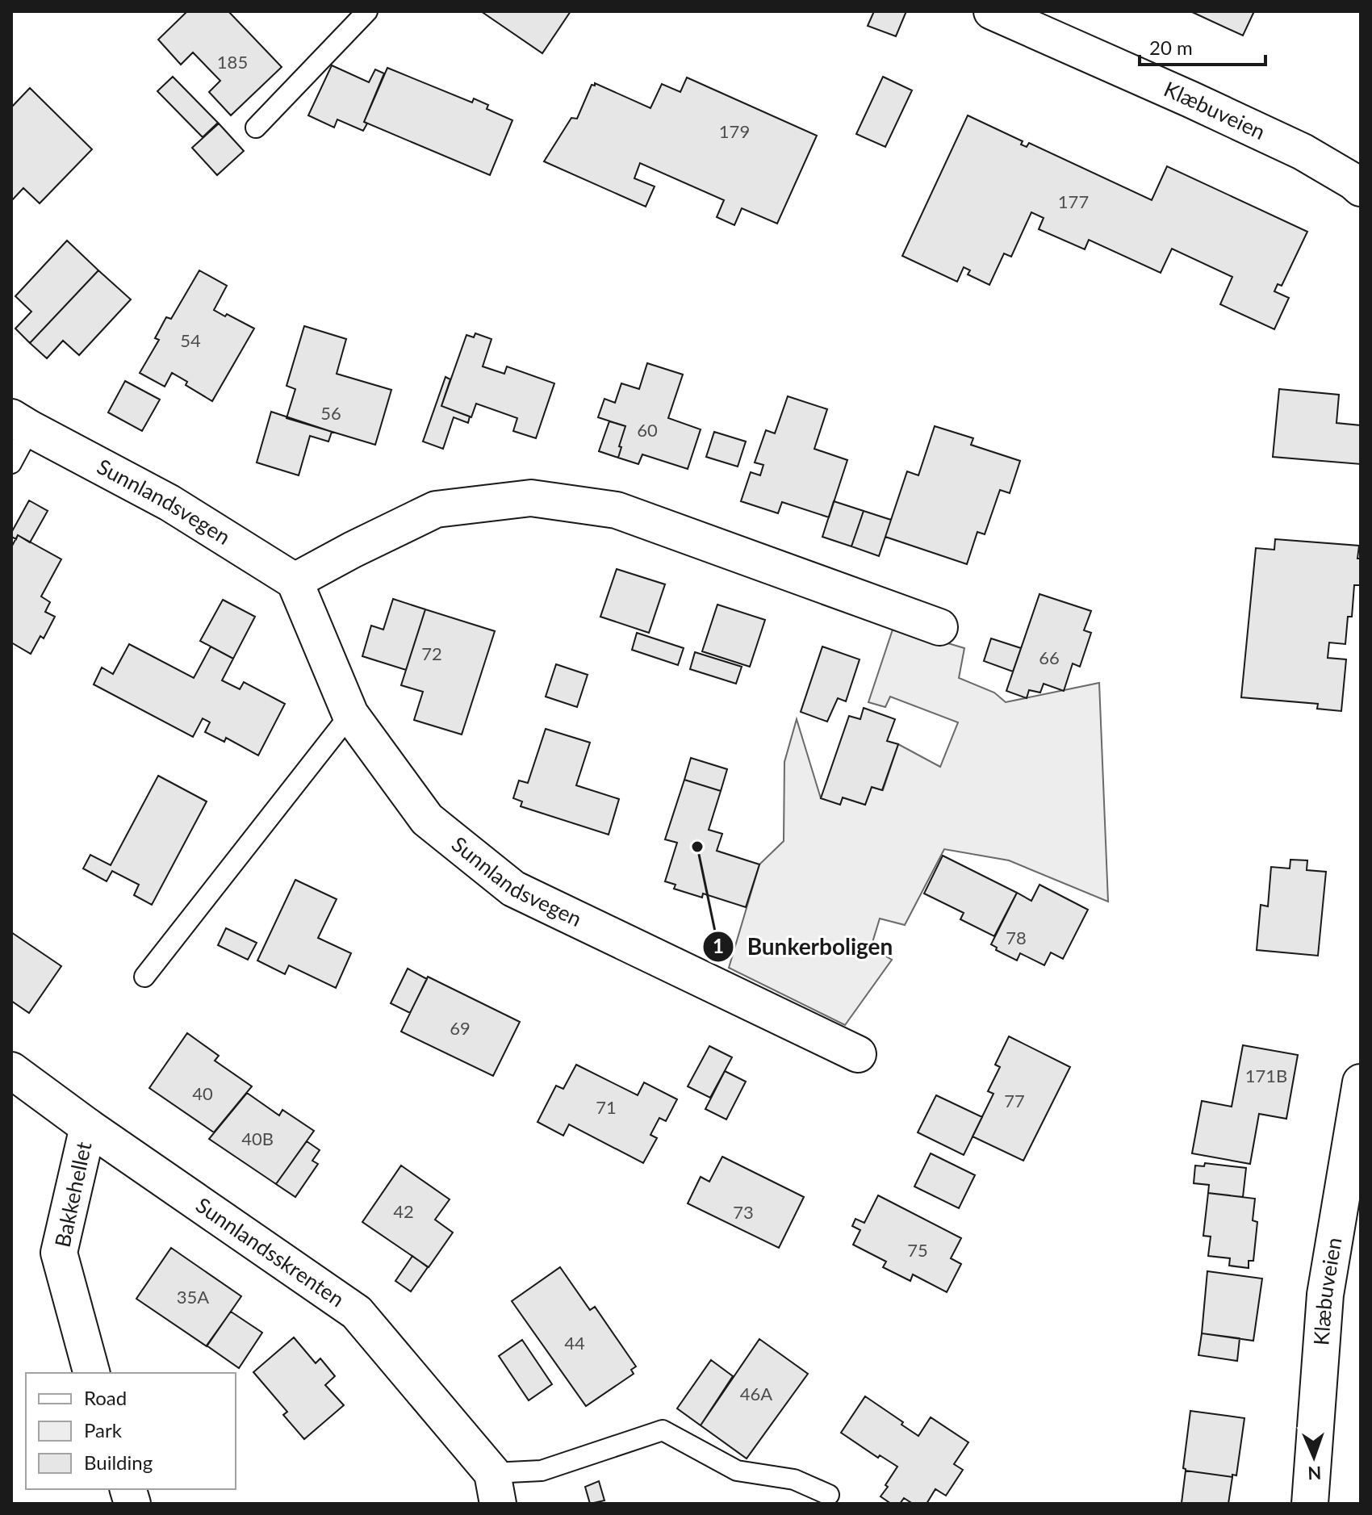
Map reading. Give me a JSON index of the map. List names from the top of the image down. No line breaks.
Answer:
{"streets":{"street":["Klæbuveien","Sunnlandsvegen","Bakkehellet","Sunnlandsskrenten"]},"crossings":[["Bakkehellet","Sunnlandsskrenten"]],"places":["Bunkerboligen"],"house_numbers":["185","179","177","54","56","60","72","66","78","69","171B","40","77","71","40B","42","73","75","35A","44","46A"],"legend":["Road","Park","Building"],"scale_bar":"20 m","north":"bottom"}
